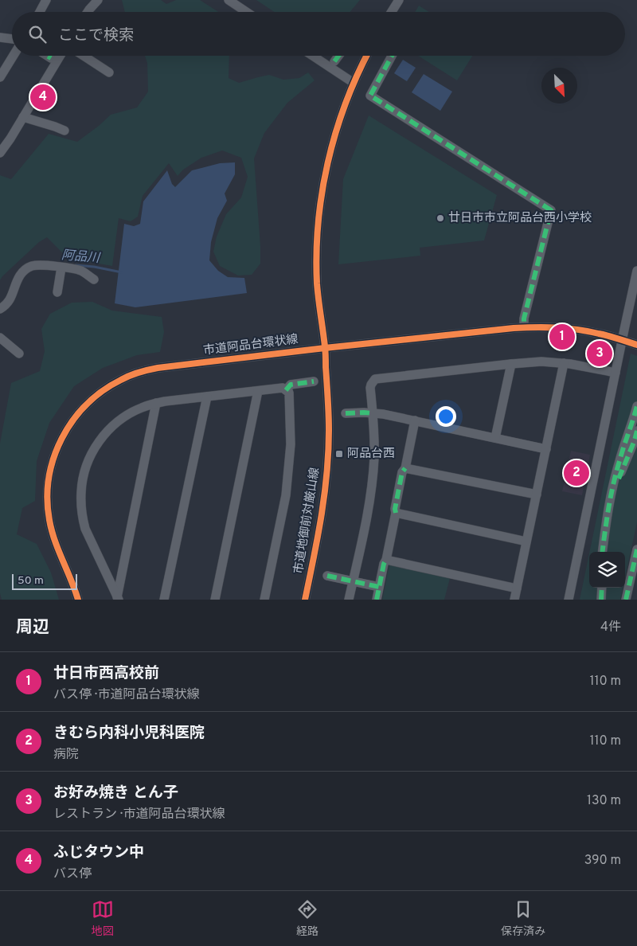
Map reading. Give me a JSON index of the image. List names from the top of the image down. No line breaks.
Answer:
{"streets":{"street":["市道阿品台環状線","市道地御前対厳山線"]},"crossings":[["市道阿品台環状線","市道地御前対厳山線"]],"water":["阿品川"],"places":{"other":["廿日市市立阿品台西小学校"],"transit":["阿品台西"]},"scale_bar":"50 m","north":"bottom right","page":{"search":"ここで検索","pins":["4","1","3","2"],"scale":"50 m","heading":["周辺","4件"],"list":[{"mark":"1","name":"廿日市西高校前","note":"バス停 · 市道阿品台環状線","value":"110 m"},{"mark":"2","name":"きむら内科小児科医院","note":"病院","value":"110 m"},{"mark":"3","name":"お好み焼き とん子","note":"レストラン · 市道阿品台環状線","value":"130 m"},{"mark":"4","name":"ふじタウン中","note":"バス停","value":"390 m"}],"nav":["地図","経路","保存済み"]}}
